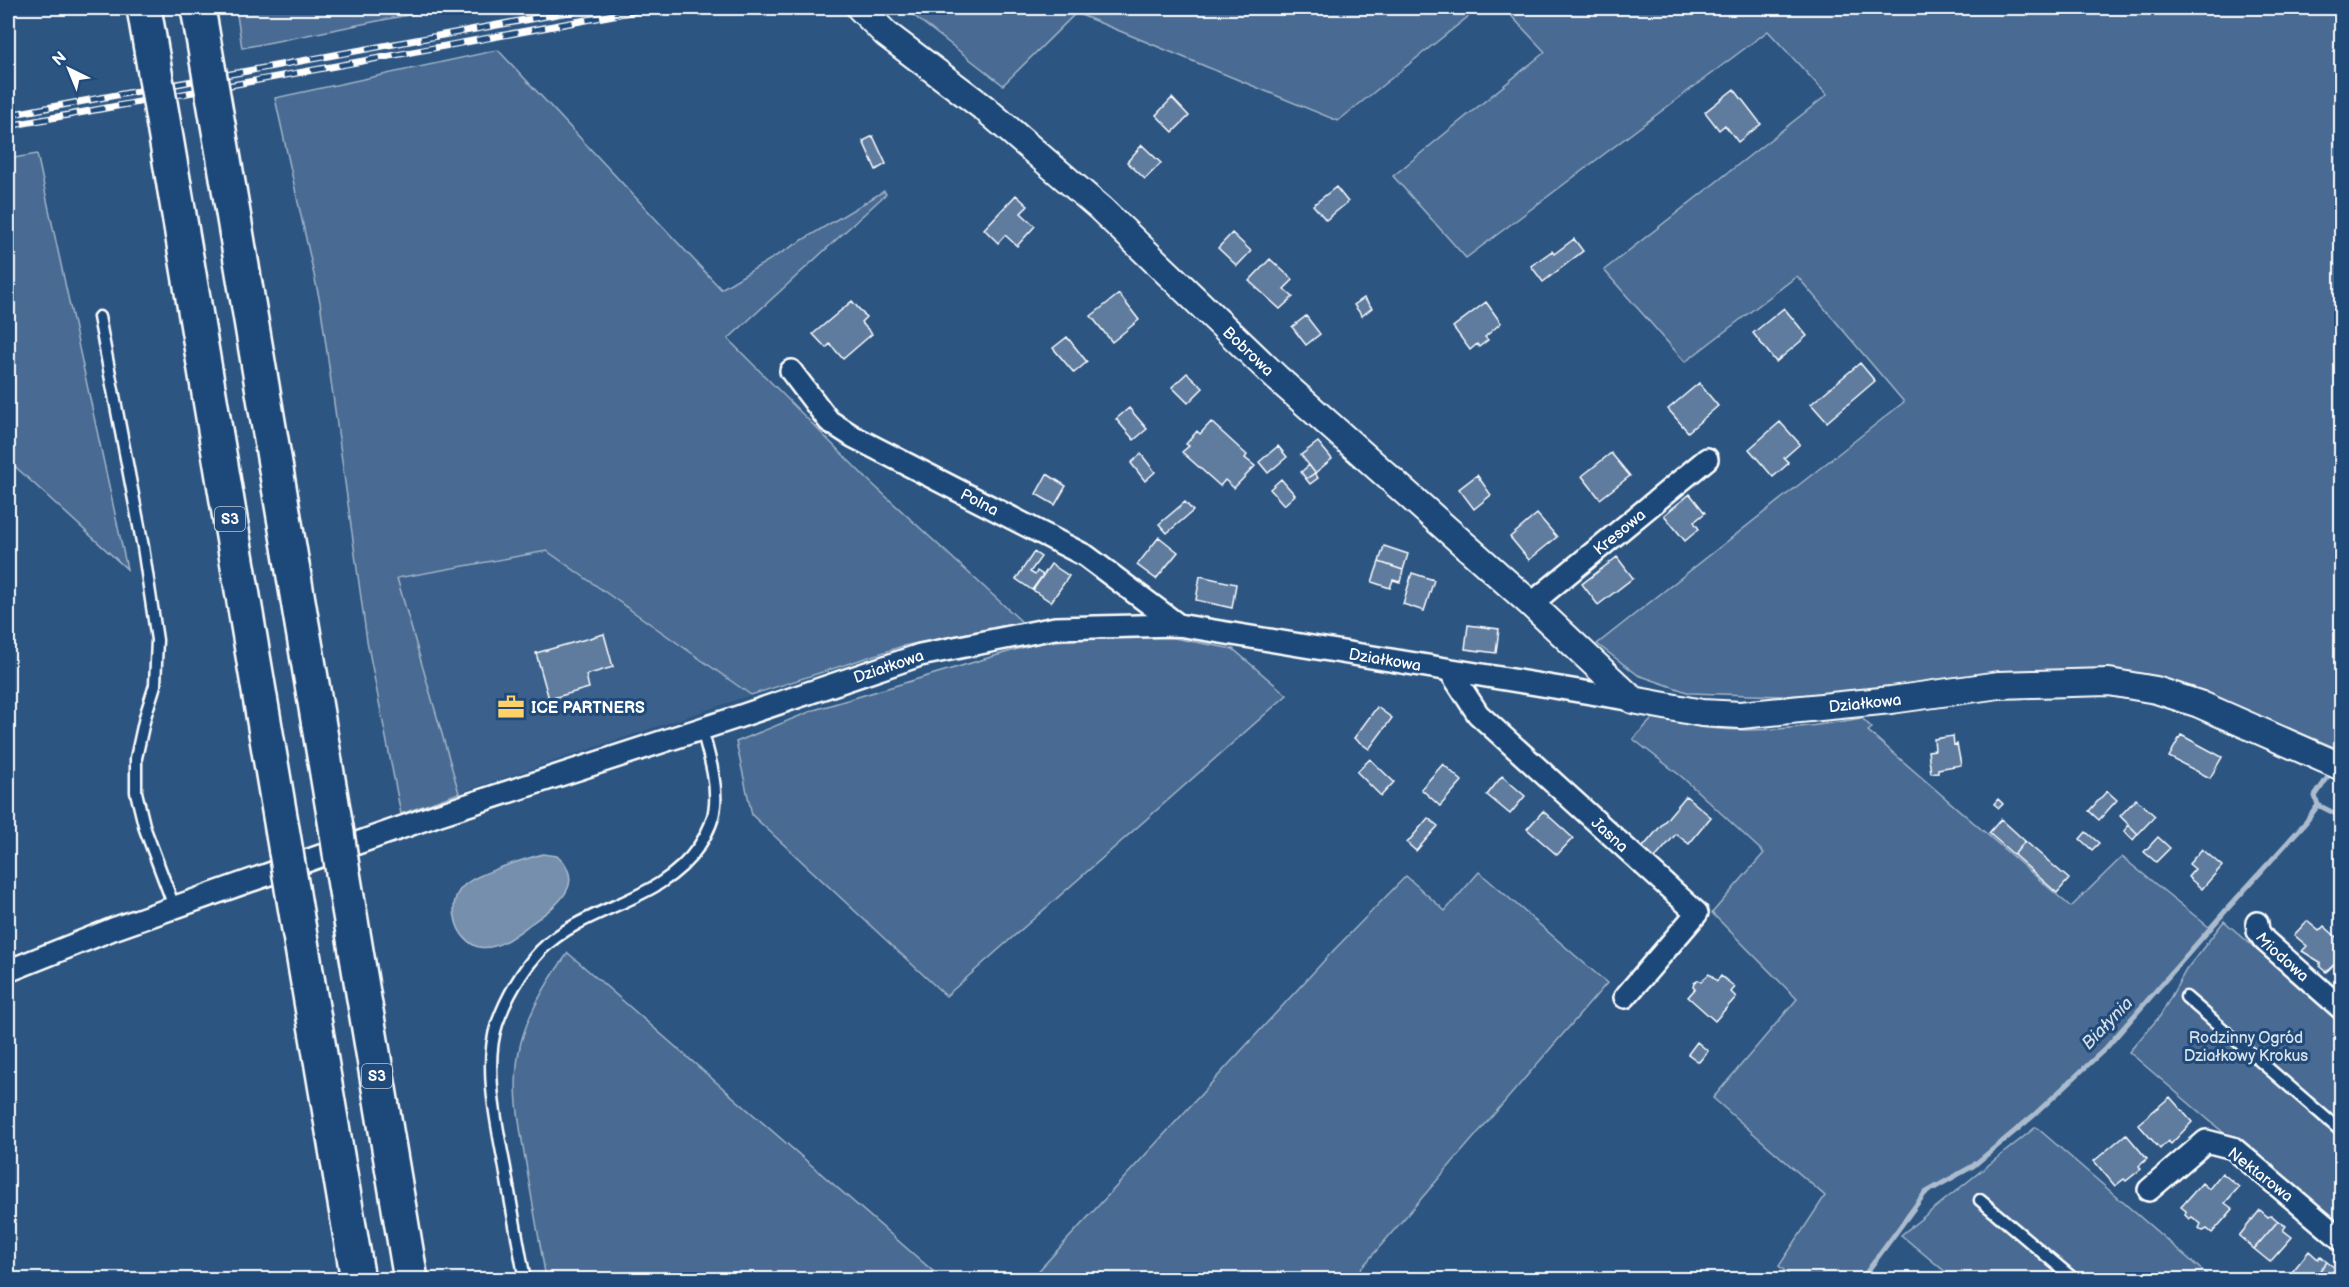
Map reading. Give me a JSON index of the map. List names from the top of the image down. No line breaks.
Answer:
{"streets":{"highway":["S3"],"street":["Bobrowa","Polna","Kresowa","Działkowa","Jasna","Miodowa","Nektarowa"]},"crossings":[["Bobrowa","Kresowa"],["Bobrowa","Działkowa"],["Polna","Działkowa"],["Działkowa","Jasna"]],"water":["Białynia"],"parks":["Rodzinny Ogród Działkowy Krokus"],"places":{"office":["ICE PARTNERS"]},"north":"top left"}
